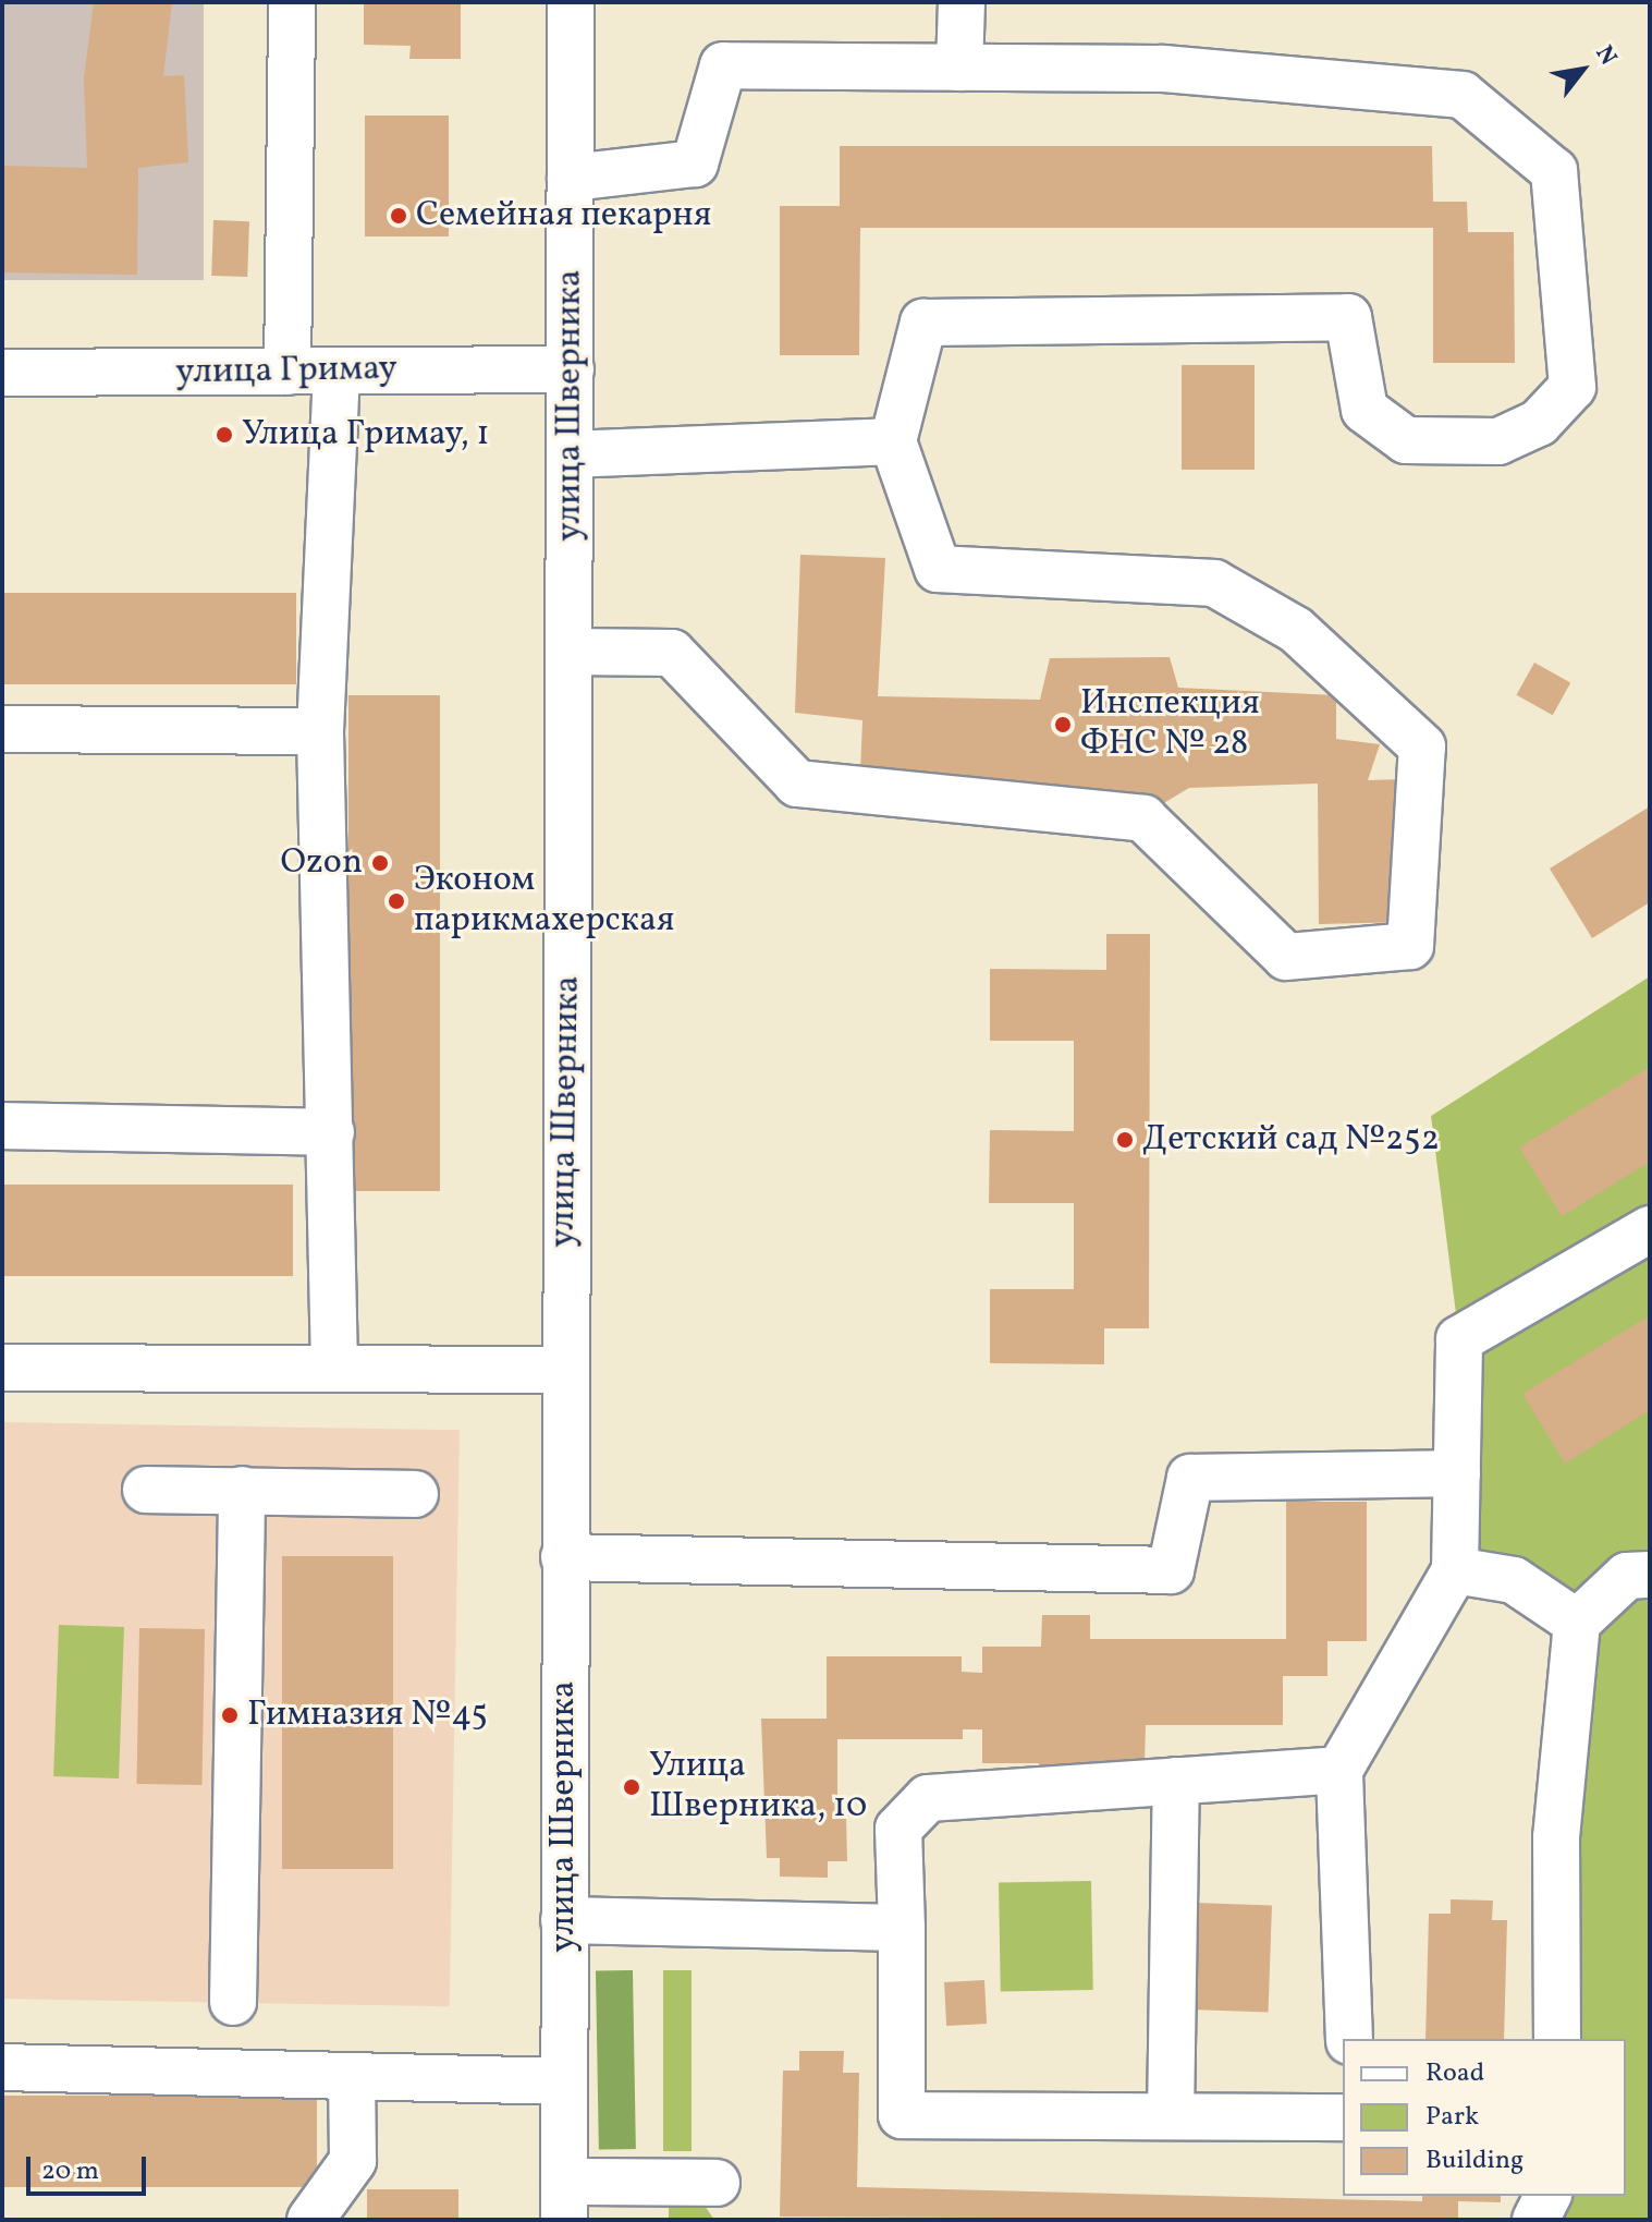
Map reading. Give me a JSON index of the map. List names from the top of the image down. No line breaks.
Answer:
{"streets":{"street":["улица Гримау","улица Шверника"]},"crossings":[["улица Гримау","улица Шверника"]],"places":["Семейная пекарня","Улица Гримау, 1","Инспекция ФНС № 28","Ozon","Эконом парикмахерская","Детский сад №252","Гимназия №45","Улица Шверника, 10"],"legend":["Road","Park","Building"],"scale_bar":"20 m","north":"top right"}
